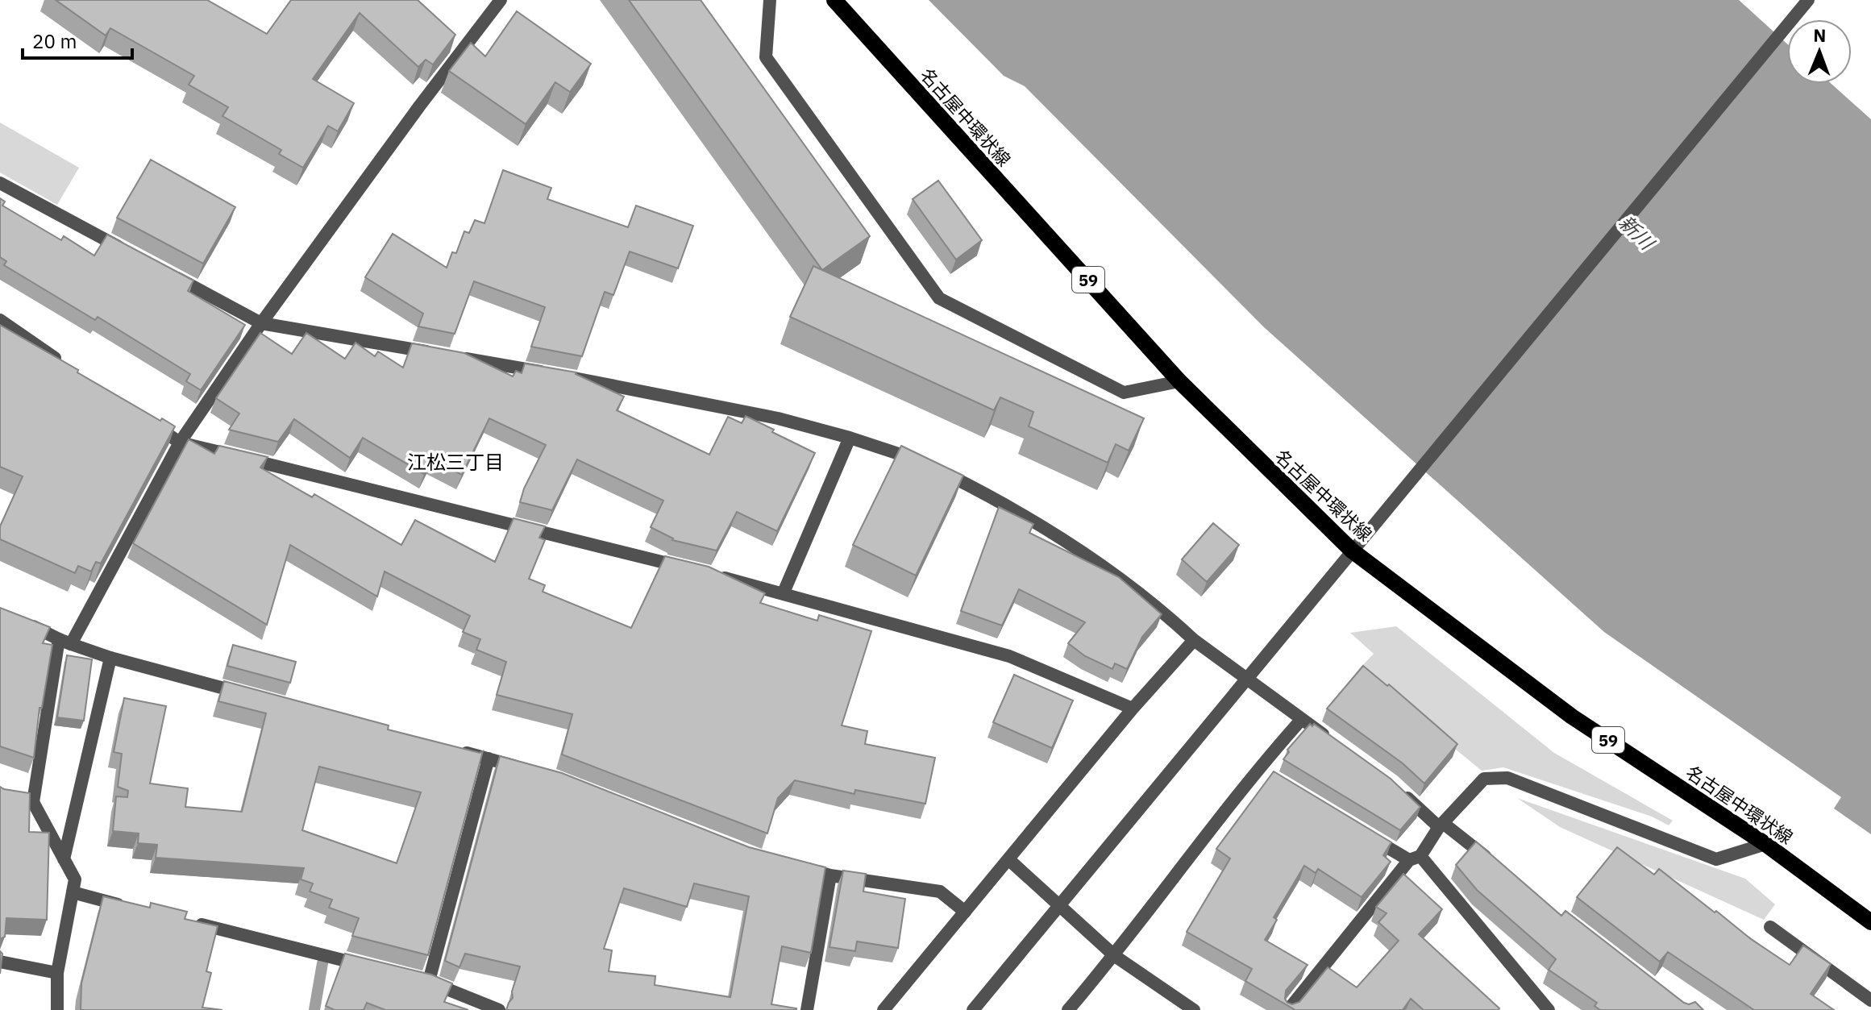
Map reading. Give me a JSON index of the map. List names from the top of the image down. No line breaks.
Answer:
{"streets":{"main road":["名古屋中環状線","59"]},"districts":["江松三丁目"],"water":["新川"],"scale_bar":"20 m","north":"top"}
